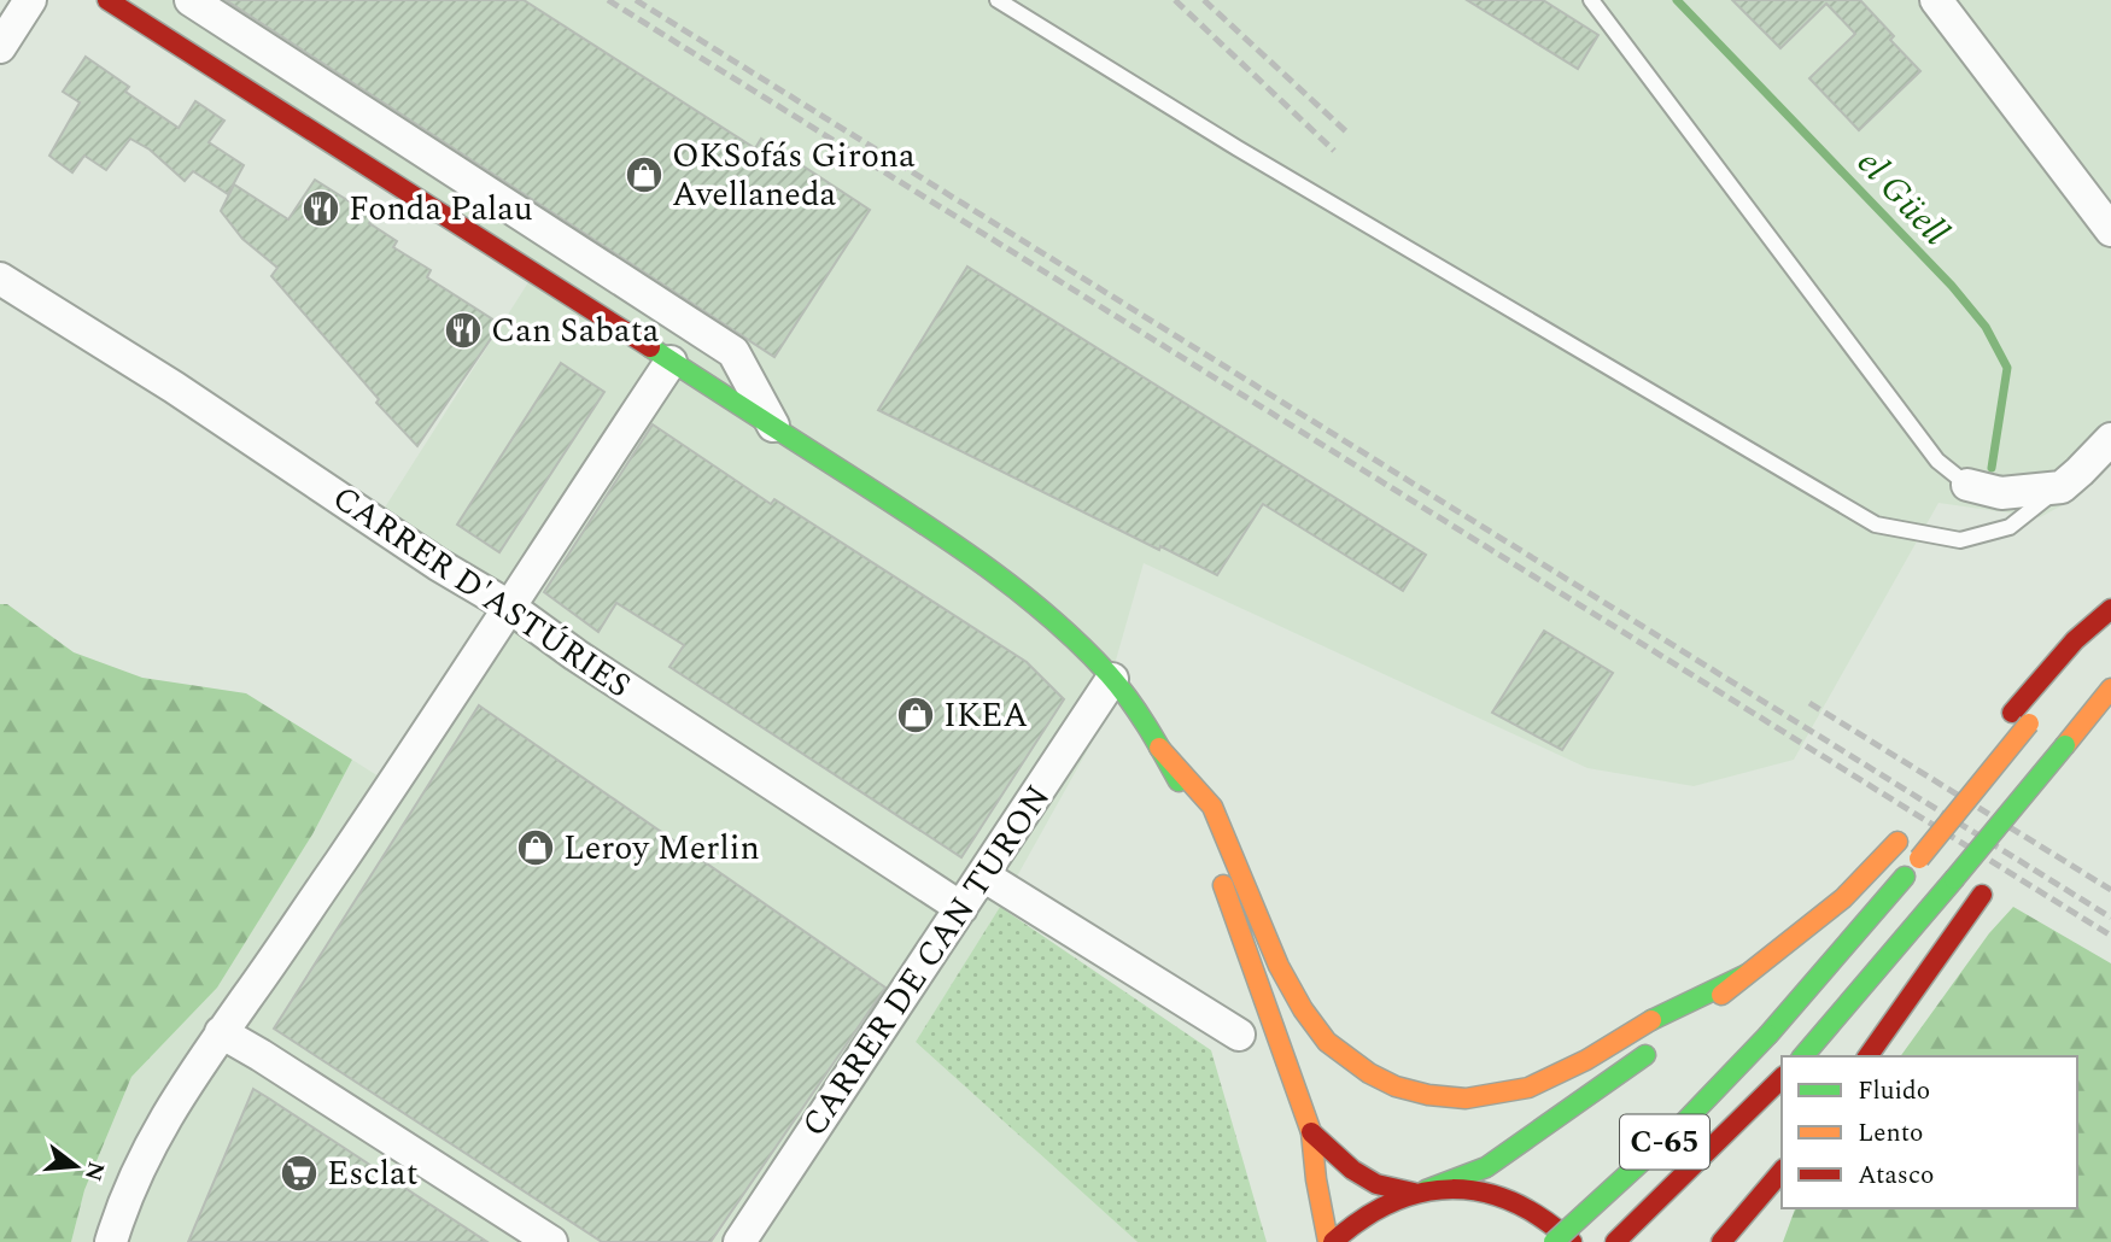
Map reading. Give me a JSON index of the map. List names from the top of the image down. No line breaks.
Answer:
{"streets":{"main road":["C-65"],"street":["CARRER D'ASTÚRIES","CARRER DE CAN TURON"]},"crossings":[["CARRER D'ASTÚRIES","CARRER DE CAN TURON"]],"water":["el Güell"],"places":{"shop":["OKSofás Girona Avellaneda","IKEA","Leroy Merlin"],"restaurant":["Fonda Palau","Can Sabata"],"supermarket":["Esclat"]},"legend":["Fluido","Lento","Atasco"],"north":"right"}
